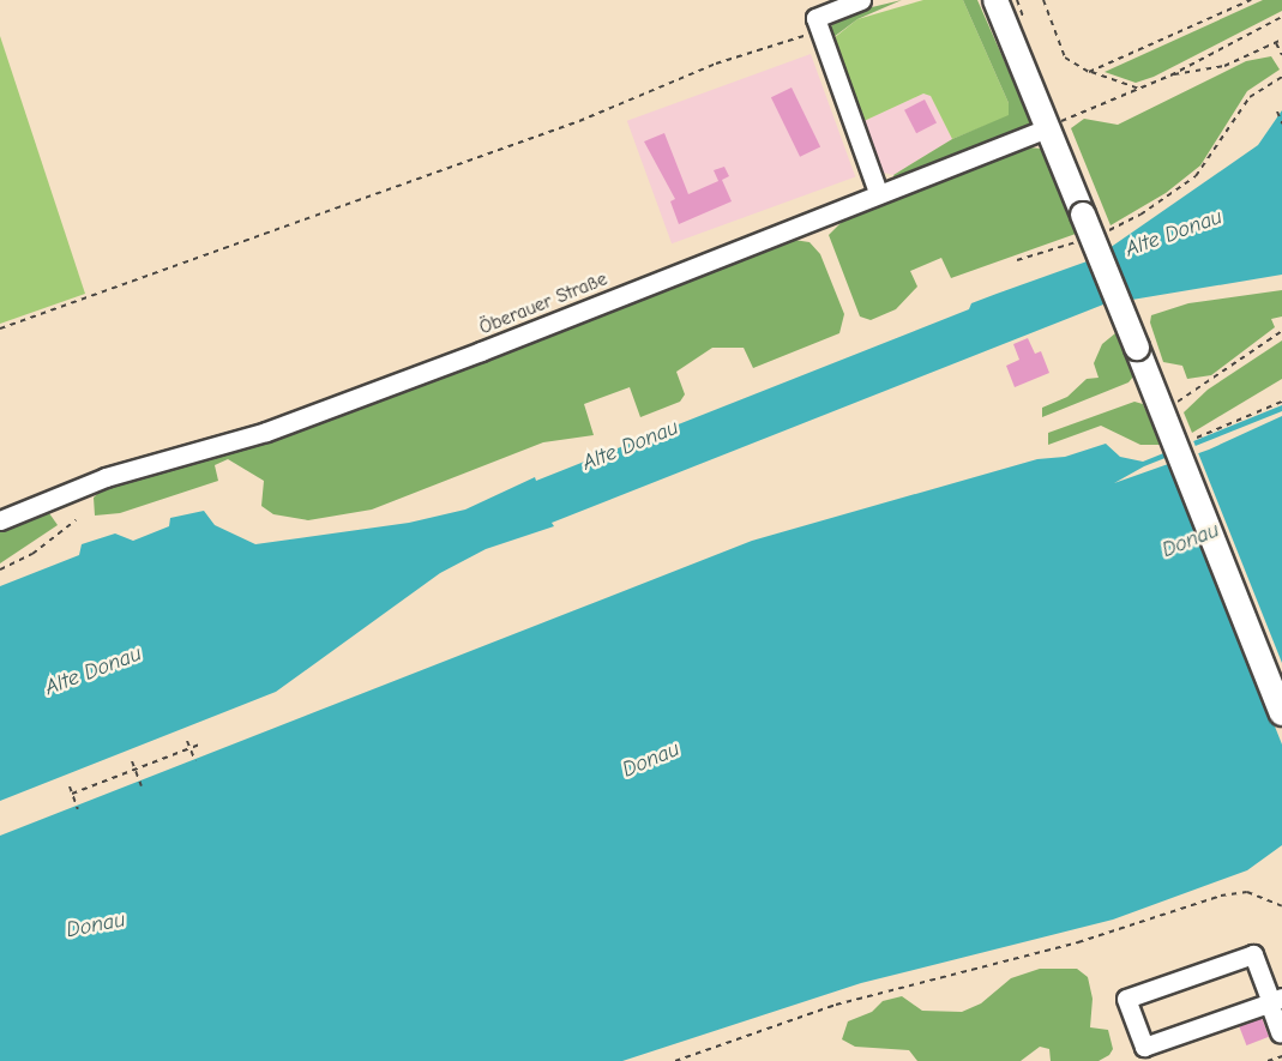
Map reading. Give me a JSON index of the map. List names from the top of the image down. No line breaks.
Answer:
{"streets":{"street":["Öberauer Straße"]},"water":["Alte Donau","Donau"]}
